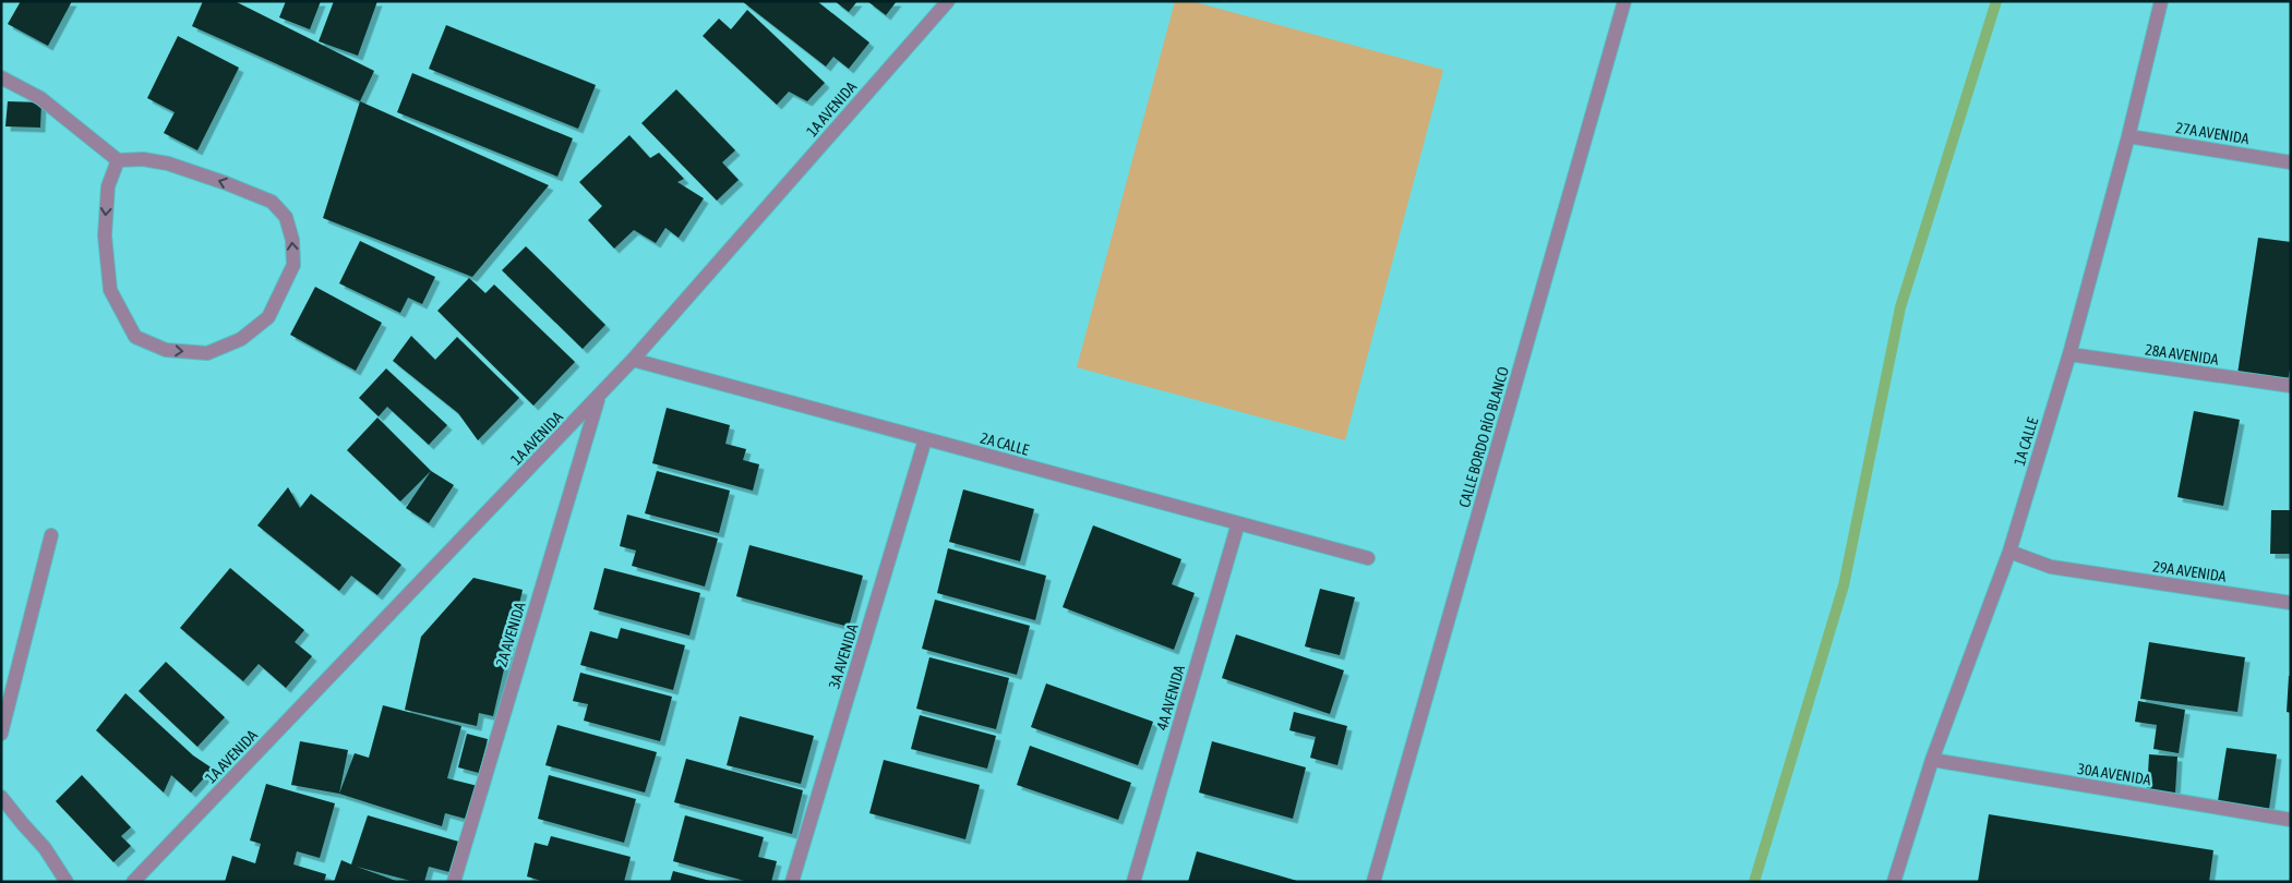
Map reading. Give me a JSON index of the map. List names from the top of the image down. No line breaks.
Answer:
{"streets":{"street":["1A AVENIDA","27A AVENIDA","28A AVENIDA","CALLE BORDO RÍO BLANCO","1A CALLE","2A CALLE","29A AVENIDA","2A AVENIDA","3A AVENIDA","4A AVENIDA","30A AVENIDA"]},"crossings":[["1A AVENIDA","2A CALLE"],["1A AVENIDA","2A AVENIDA"],["27A AVENIDA","1A CALLE"],["28A AVENIDA","1A CALLE"],["1A CALLE","29A AVENIDA"],["1A CALLE","30A AVENIDA"],["2A CALLE","3A AVENIDA"],["2A CALLE","4A AVENIDA"]]}
